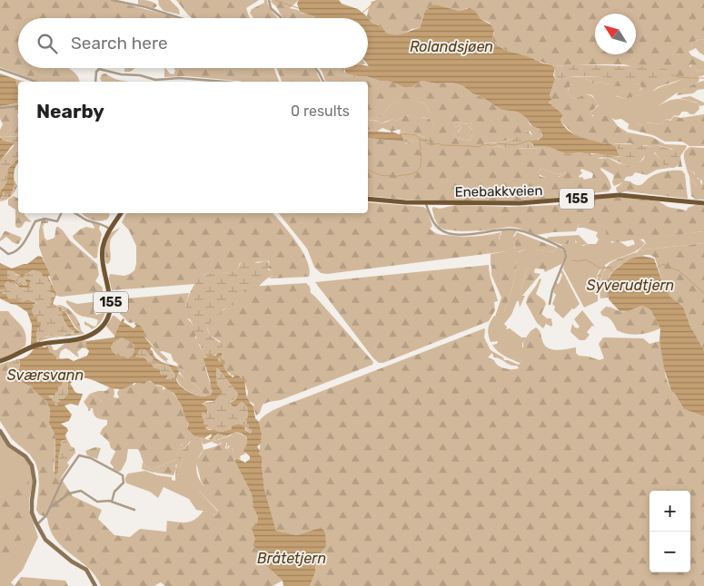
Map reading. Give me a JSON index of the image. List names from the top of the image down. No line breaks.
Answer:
{"streets":{"main road":["Enebakkveien","155"]},"water":["Rolandsjøen","Syverudtjern","Sværsvann","Bråtetjern"],"north":"top left","page":{"search":"Search here","heading":["Nearby","0 results"],"map_buttons":["+","−"]}}
